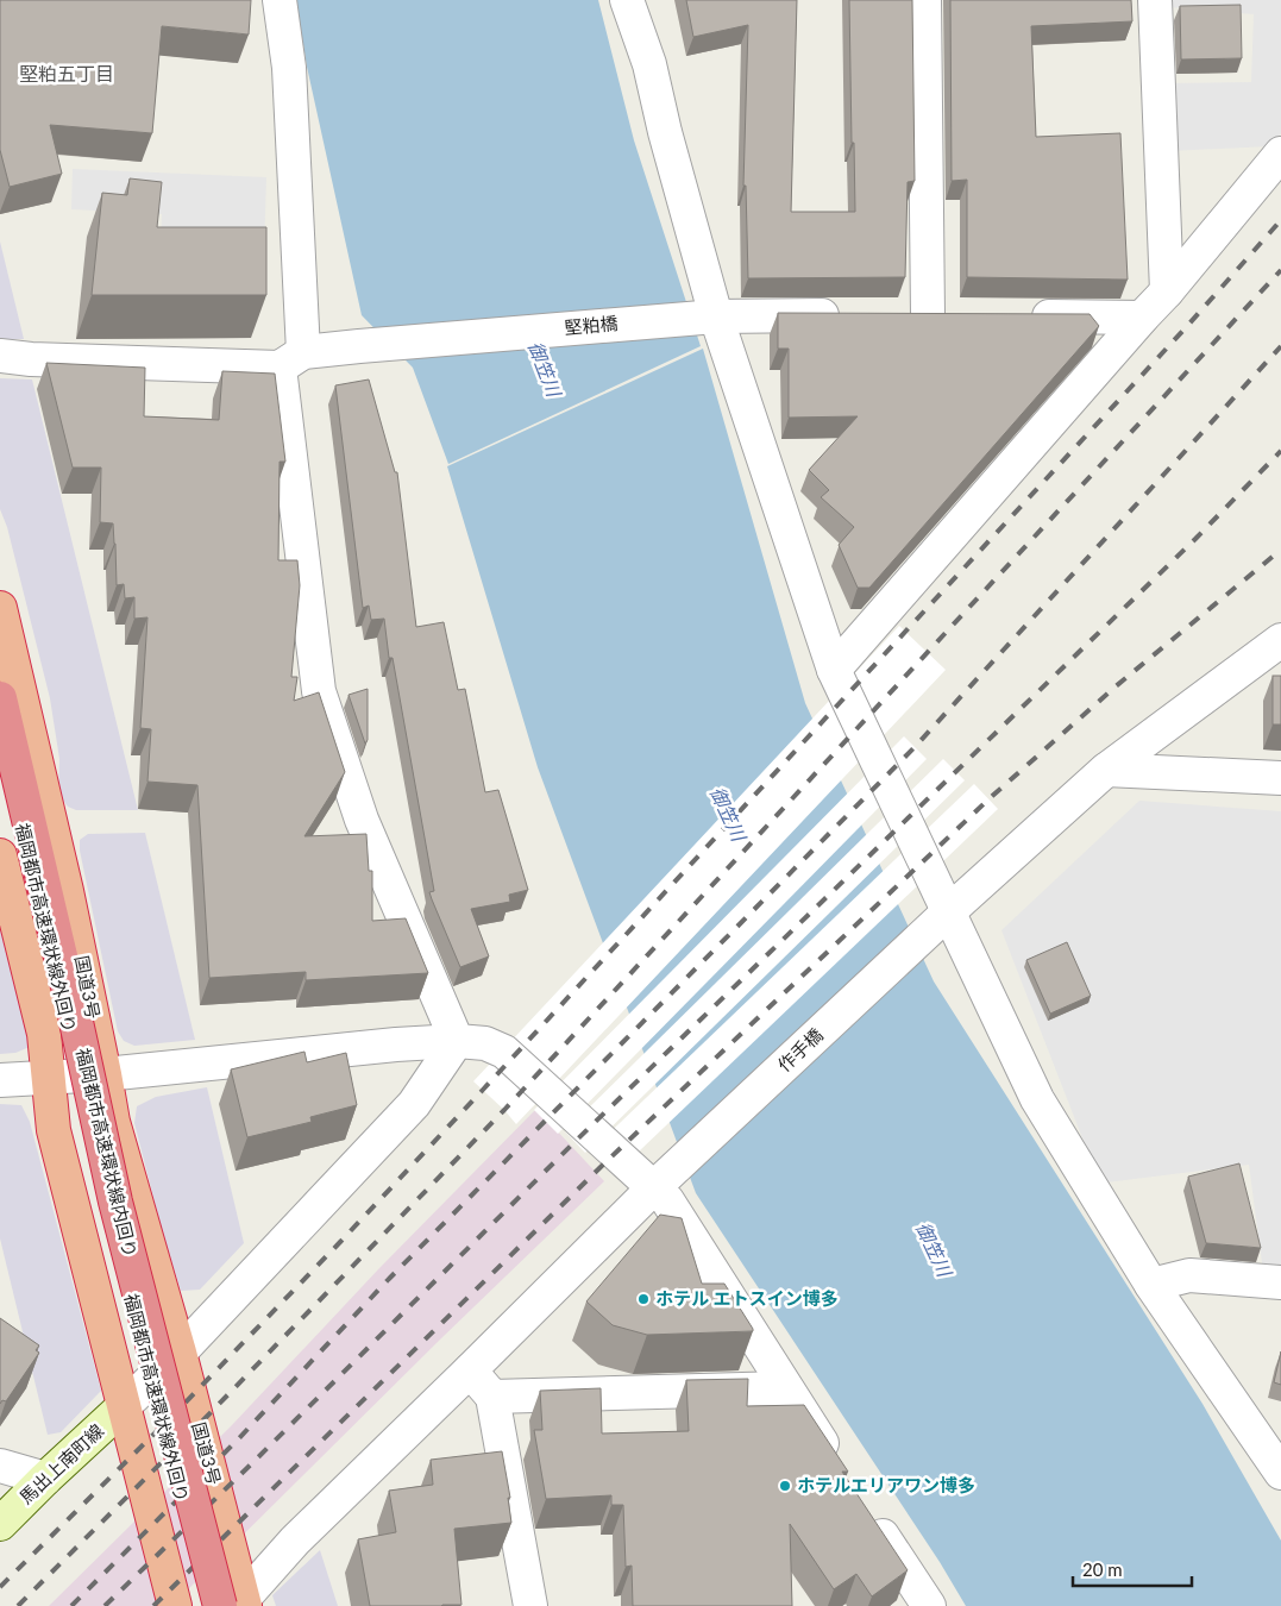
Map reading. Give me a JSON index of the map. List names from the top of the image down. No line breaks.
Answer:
{"streets":{"highway":["福岡都市高速環状線外回り","国道3号","福岡都市高速環状線内回り"],"main road":["馬出上南町線"],"street":["堅粕橋","作手橋"]},"crossings":[["国道3号","作手橋"],["国道3号","福岡都市高速環状線内回り"],["作手橋","福岡都市高速環状線内回り"]],"districts":["堅粕五丁目"],"water":["御笠川"],"places":["ホテル エトスイン博多","ホテルエリアワン博多"],"scale_bar":"20 m"}
